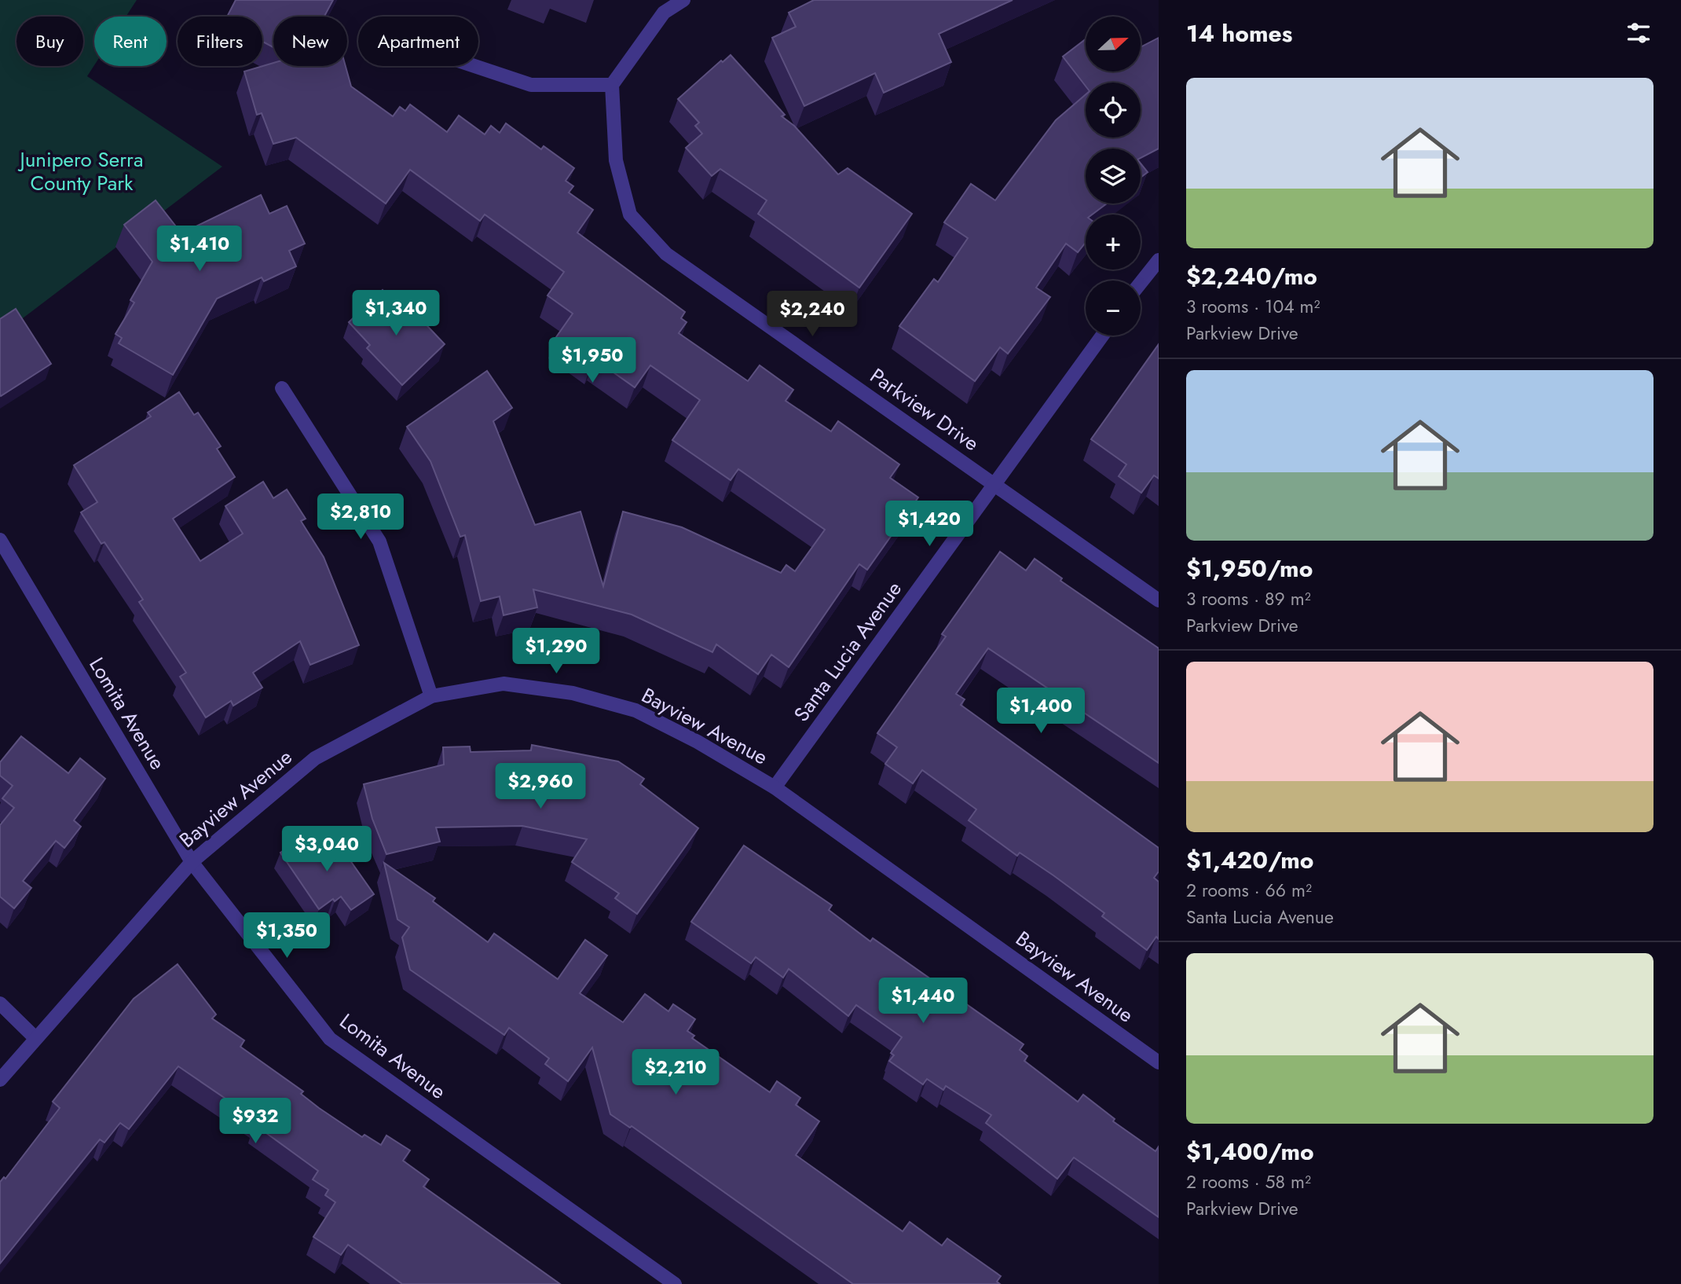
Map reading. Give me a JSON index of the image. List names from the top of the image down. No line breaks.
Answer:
{"streets":{"street":["Parkview Drive","Santa Lucia Avenue","Lomita Avenue","Bayview Avenue"]},"crossings":[["Parkview Drive","Santa Lucia Avenue"],["Santa Lucia Avenue","Bayview Avenue"],["Lomita Avenue","Bayview Avenue"]],"parks":["Junipero Serra County Park"],"north":"right","page":{"heading":"14 homes","map_buttons":["+","−"],"chip":["Buy","Rent","Filters","New","Apartment"],"list":[{"name":"$2,240/mo","note":"3 rooms · 104 m² · Parkview Drive"},{"name":"$1,950/mo","note":"3 rooms · 89 m² · Parkview Drive"},{"name":"$1,420/mo","note":"2 rooms · 66 m² · Santa Lucia Avenue"},{"name":"$1,400/mo","note":"2 rooms · 58 m² · Parkview Drive"}],"price":["$1,410","$1,340","$2,240","$1,950","$2,810","$1,420","$1,290","$1,400","$2,960","$3,040","$1,350","$1,440","$2,210","$932"]}}
